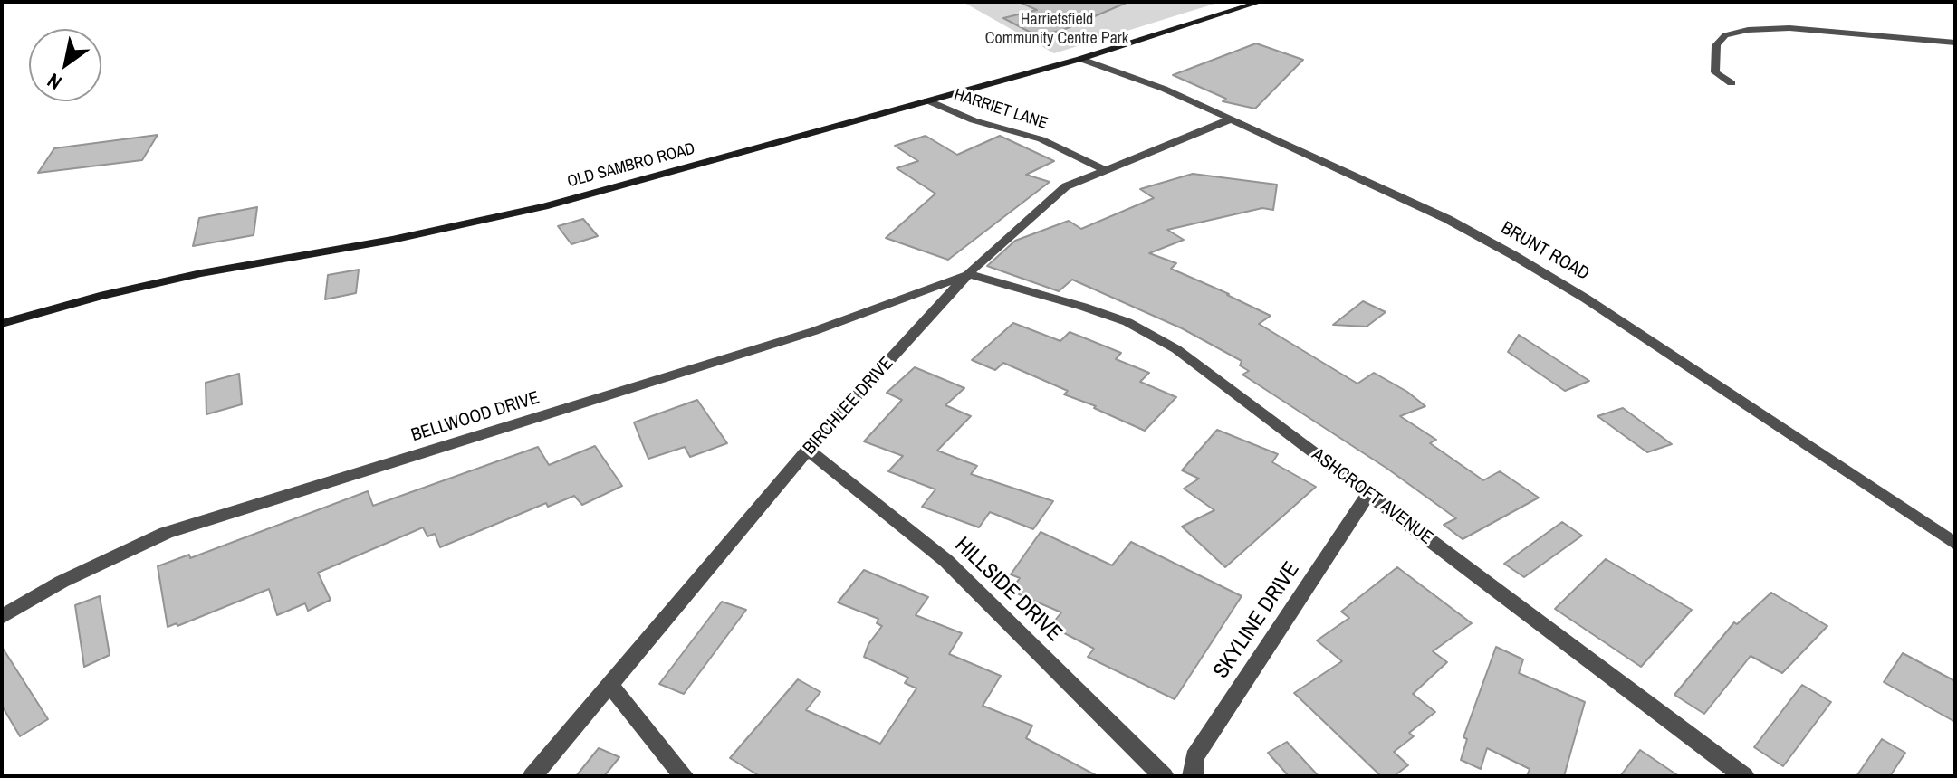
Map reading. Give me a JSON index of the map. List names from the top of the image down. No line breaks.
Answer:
{"streets":{"main road":["OLD SAMBRO ROAD"],"street":["HARRIET LANE","BRUNT ROAD","BIRCHLEE DRIVE","BELLWOOD DRIVE","ASHCROFT AVENUE","HILLSIDE DRIVE","SKYLINE DRIVE"]},"crossings":[["HARRIET LANE","OLD SAMBRO ROAD"],["HARRIET LANE","BIRCHLEE DRIVE"],["OLD SAMBRO ROAD","BRUNT ROAD"],["BRUNT ROAD","BIRCHLEE DRIVE"],["BIRCHLEE DRIVE","BELLWOOD DRIVE"],["BIRCHLEE DRIVE","ASHCROFT AVENUE"],["BIRCHLEE DRIVE","HILLSIDE DRIVE"],["BELLWOOD DRIVE","ASHCROFT AVENUE"],["ASHCROFT AVENUE","SKYLINE DRIVE"]],"parks":["Harrietsfield Community Centre Park"],"north":"bottom left"}
